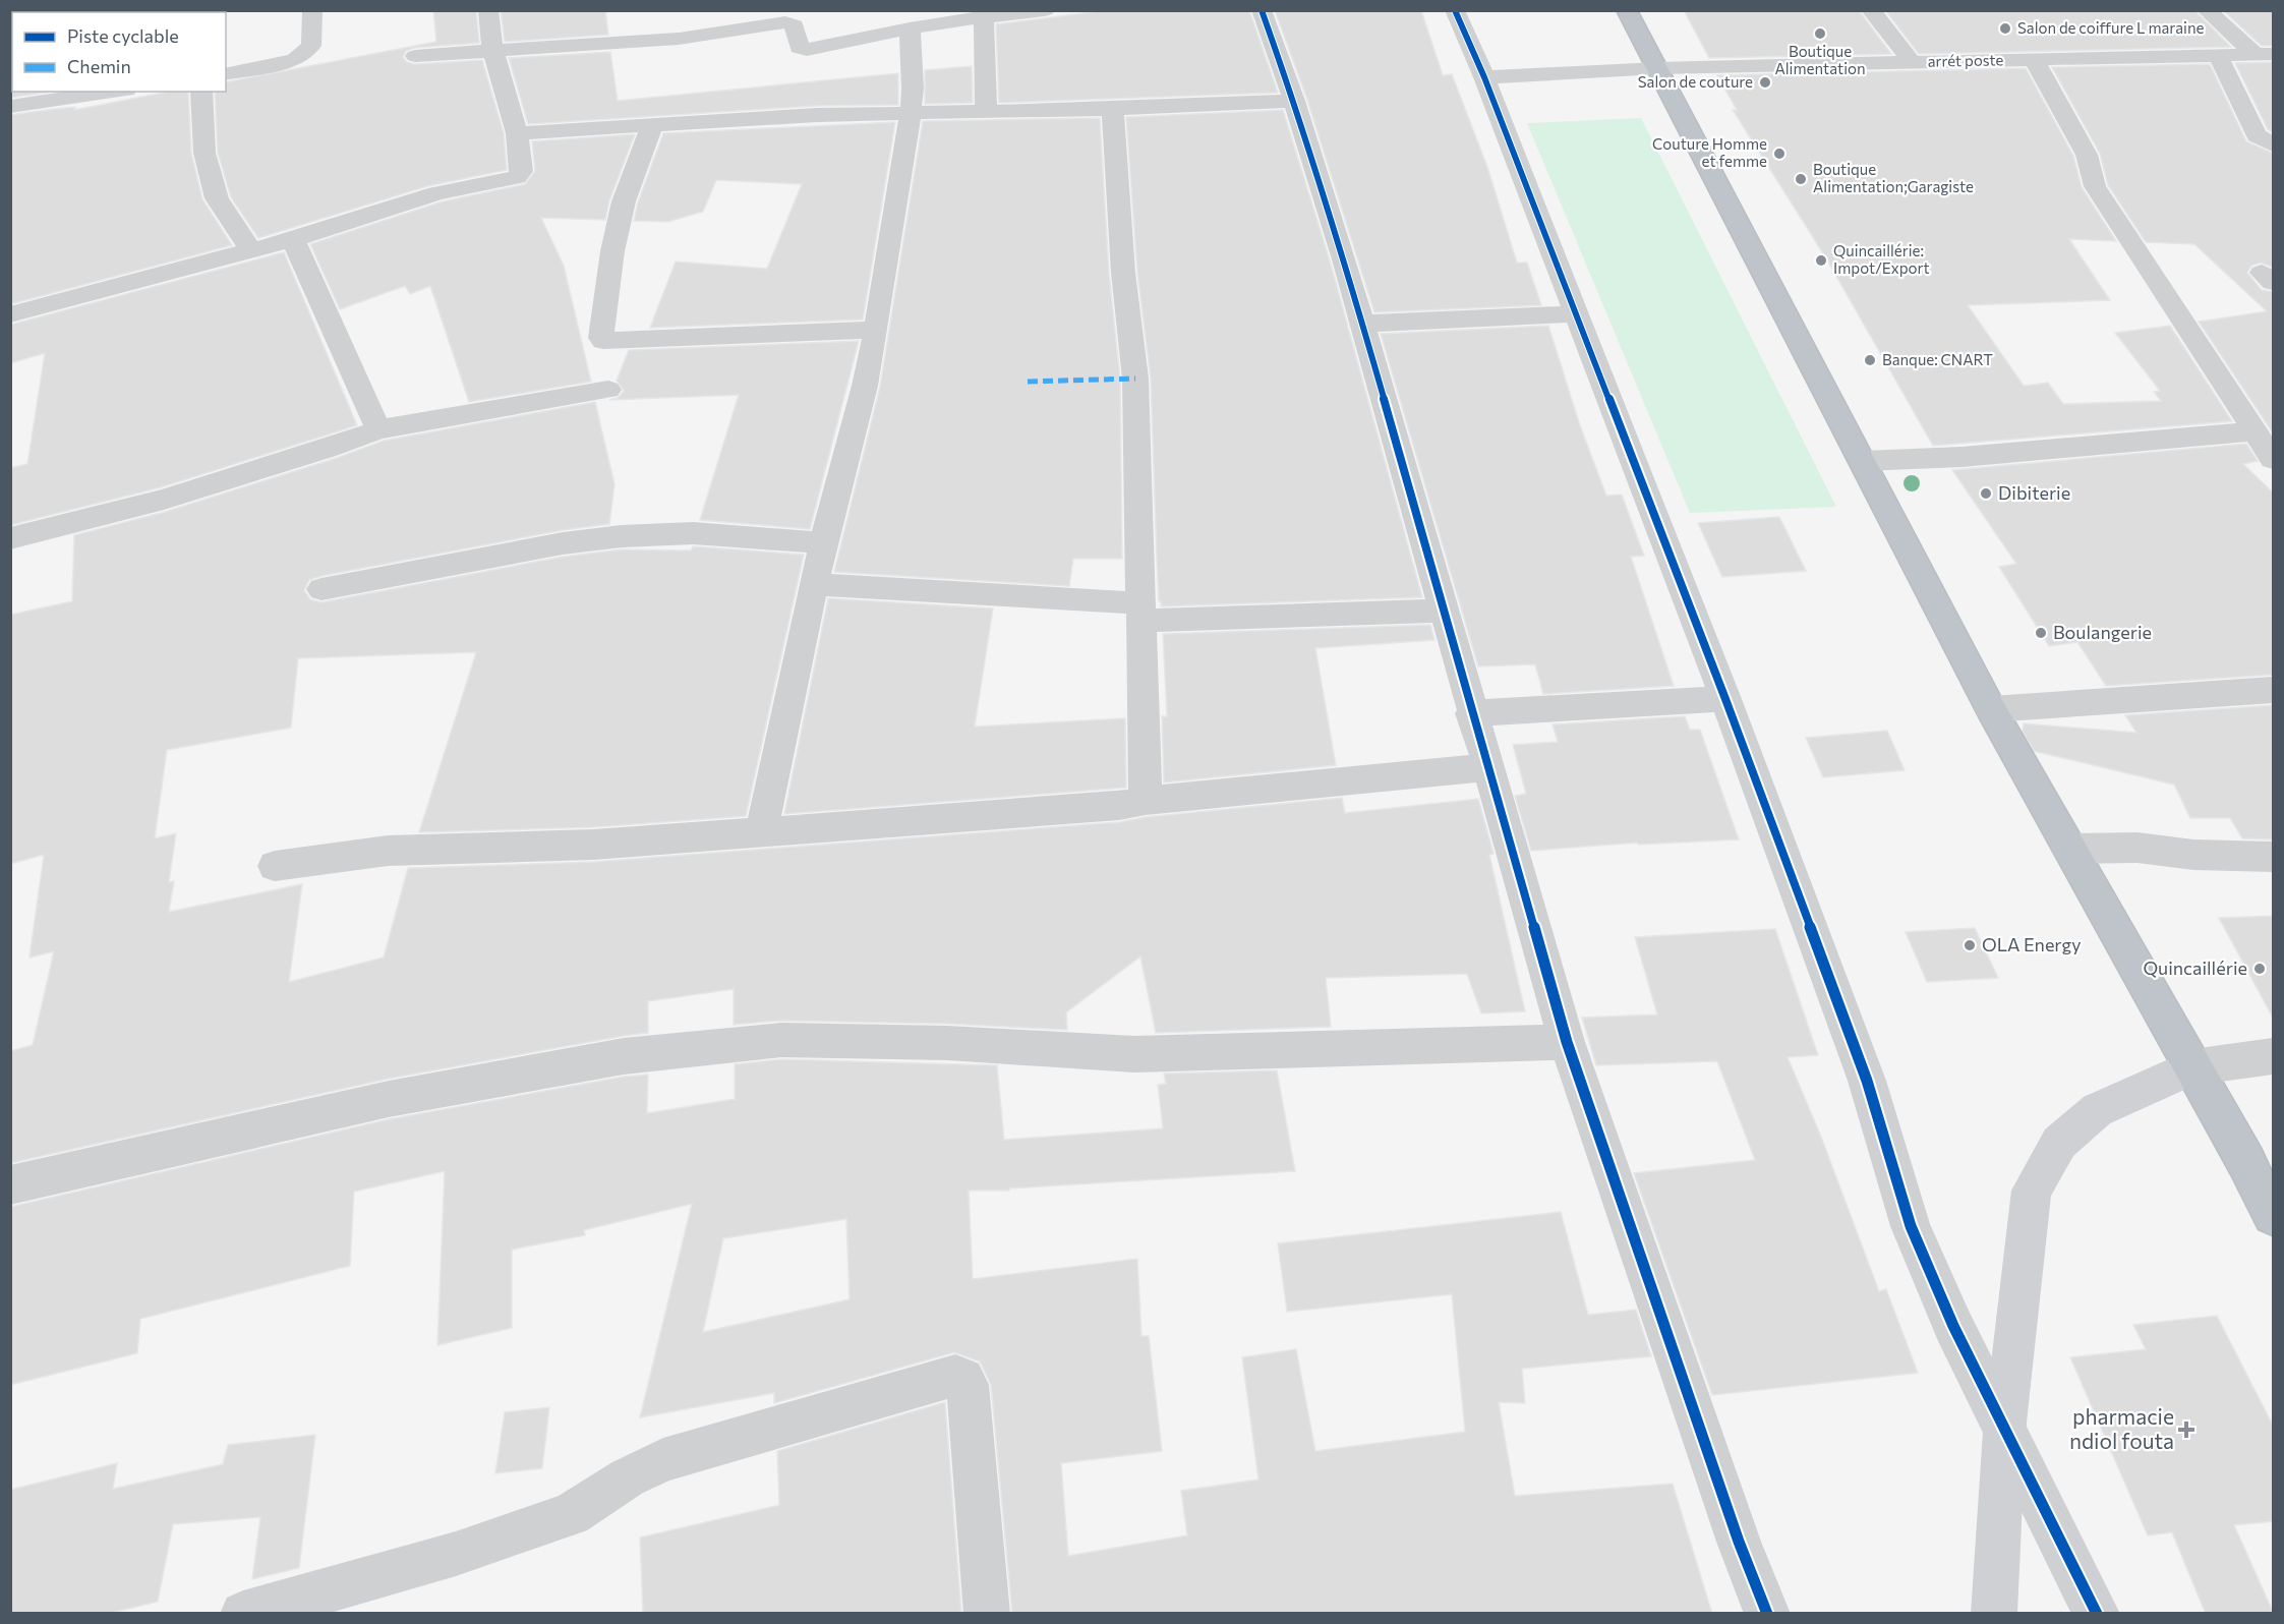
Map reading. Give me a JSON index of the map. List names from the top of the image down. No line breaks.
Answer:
{"streets":{"street":["arrét poste"]},"places":{"other":["Salon de coiffure L maraine","Boutique Alimentation","Salon de couture","Couture Homme et femme","Boutique Alimentation;Garagiste","Quincaillérie: Impot/Export","Banque: CNART","Dibiterie","Boulangerie","OLA Energy","Quincaillérie"],"health":["pharmacie ndiol fouta"]},"legend":["Piste cyclable","Chemin"]}
